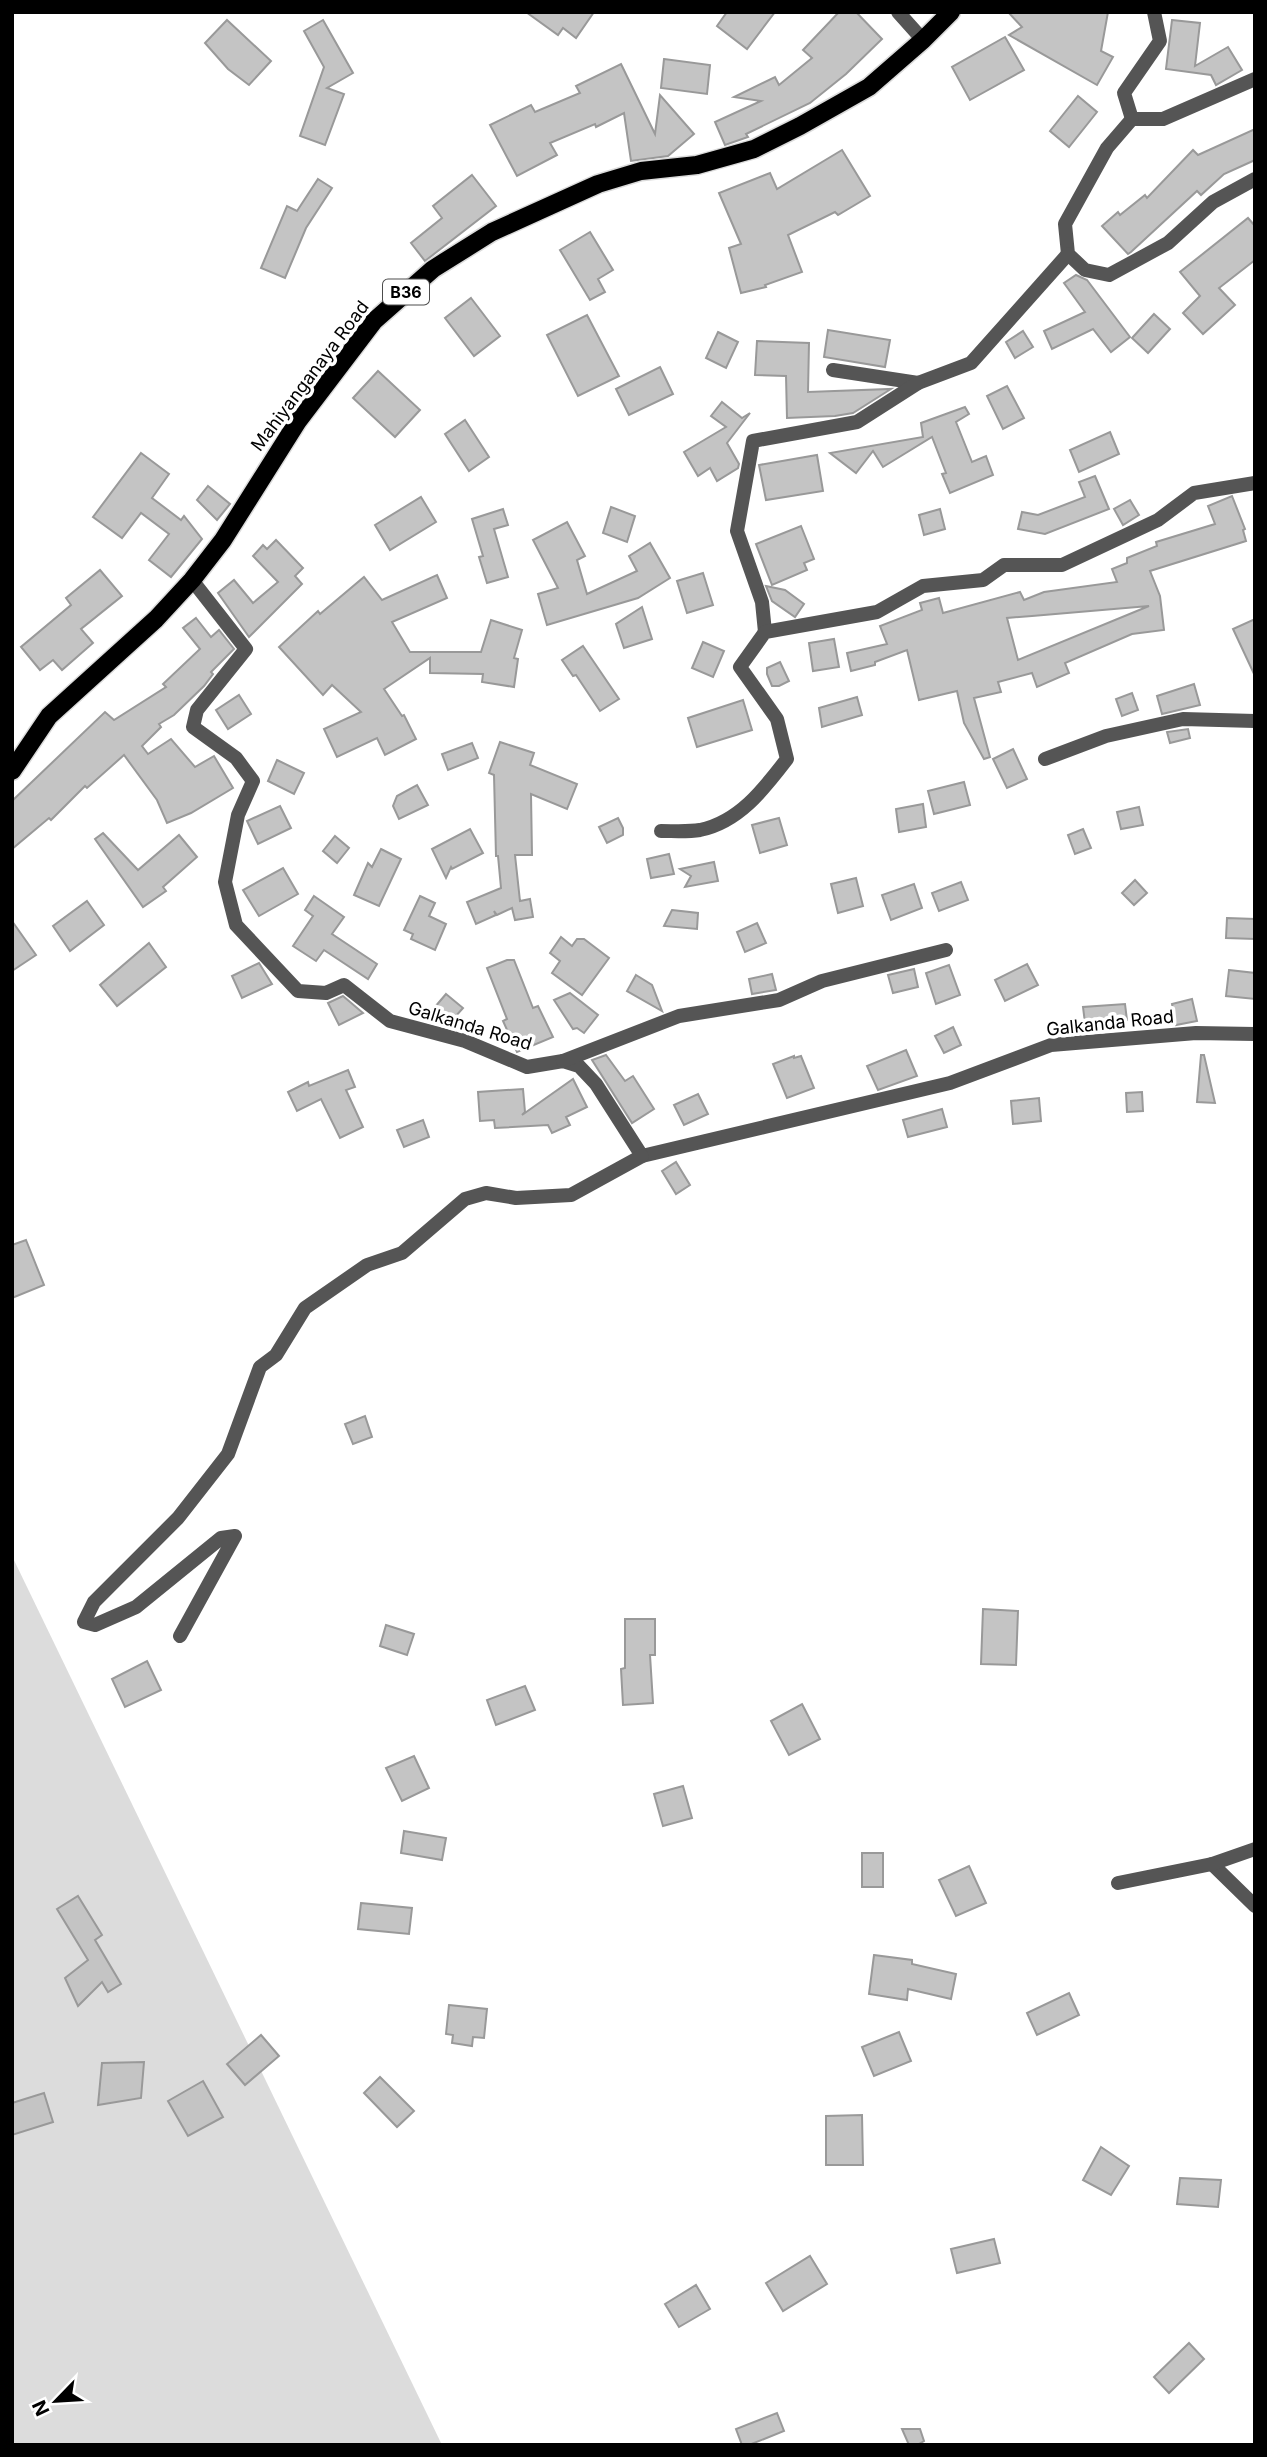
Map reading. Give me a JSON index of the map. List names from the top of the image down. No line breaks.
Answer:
{"streets":{"main road":["B36","Mahiyanganaya Road"],"street":["Galkanda Road"]},"crossings":[["Mahiyanganaya Road","Galkanda Road"]],"north":"bottom left"}
